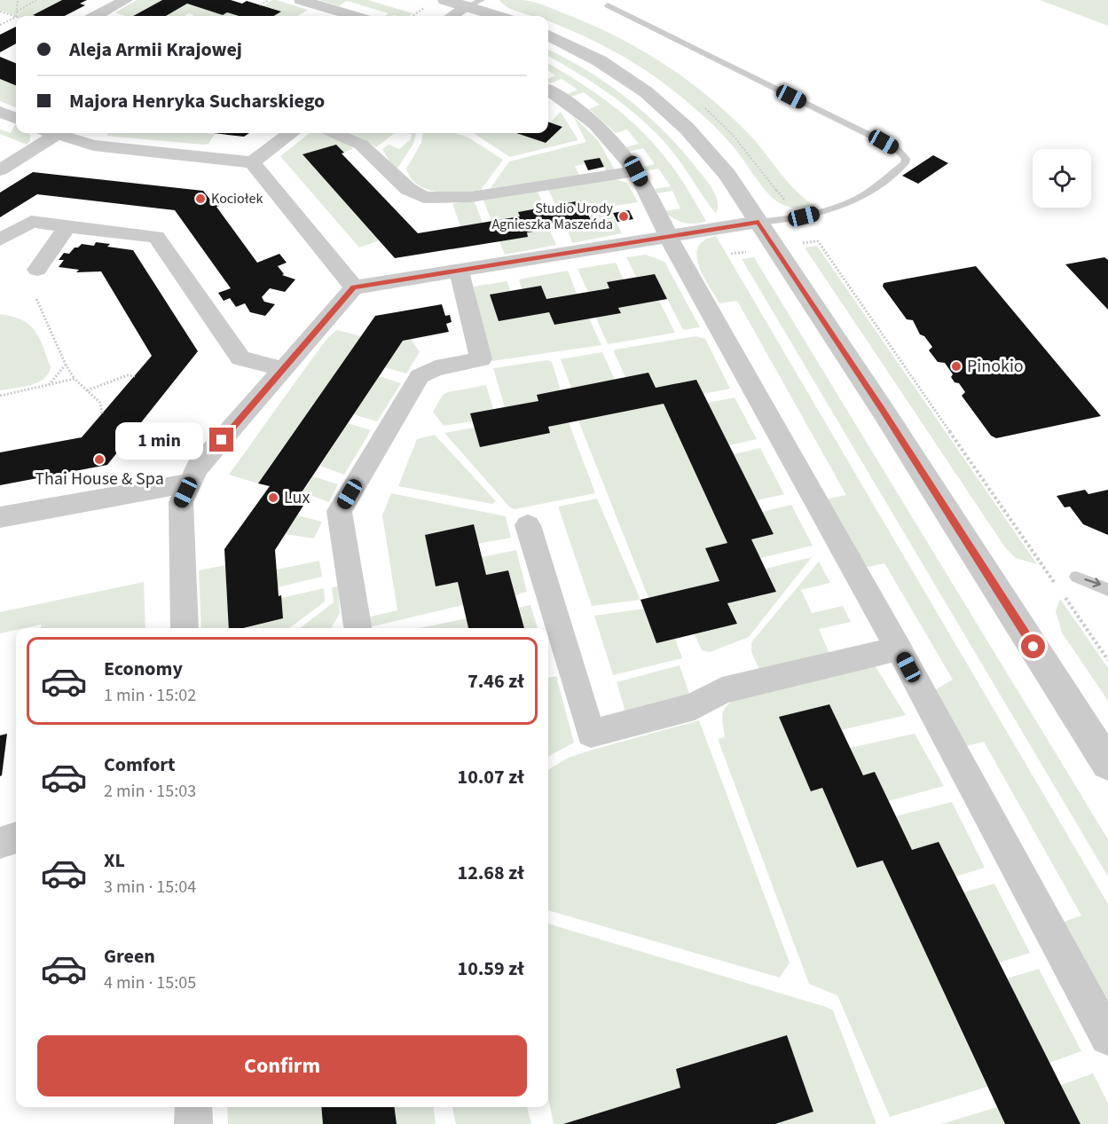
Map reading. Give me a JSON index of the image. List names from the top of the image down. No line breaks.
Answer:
{"places":["Kociołek","Studio Urody Agnieszka Maszeńda","Pinokio","Thai House & Spa","Lux"],"page":{"banner":["Aleja Armii Krajowej","Majora Henryka Sucharskiego"],"bubble":"1 min","list":[{"name":"Economy","note":"1 min · 15:02","value":"7.46 zł"},{"name":"Comfort","note":"2 min · 15:03","value":"10.07 zł"},{"name":"XL","note":"3 min · 15:04","value":"12.68 zł"},{"name":"Green","note":"4 min · 15:05","value":"10.59 zł"}],"buttons":"Confirm"}}
